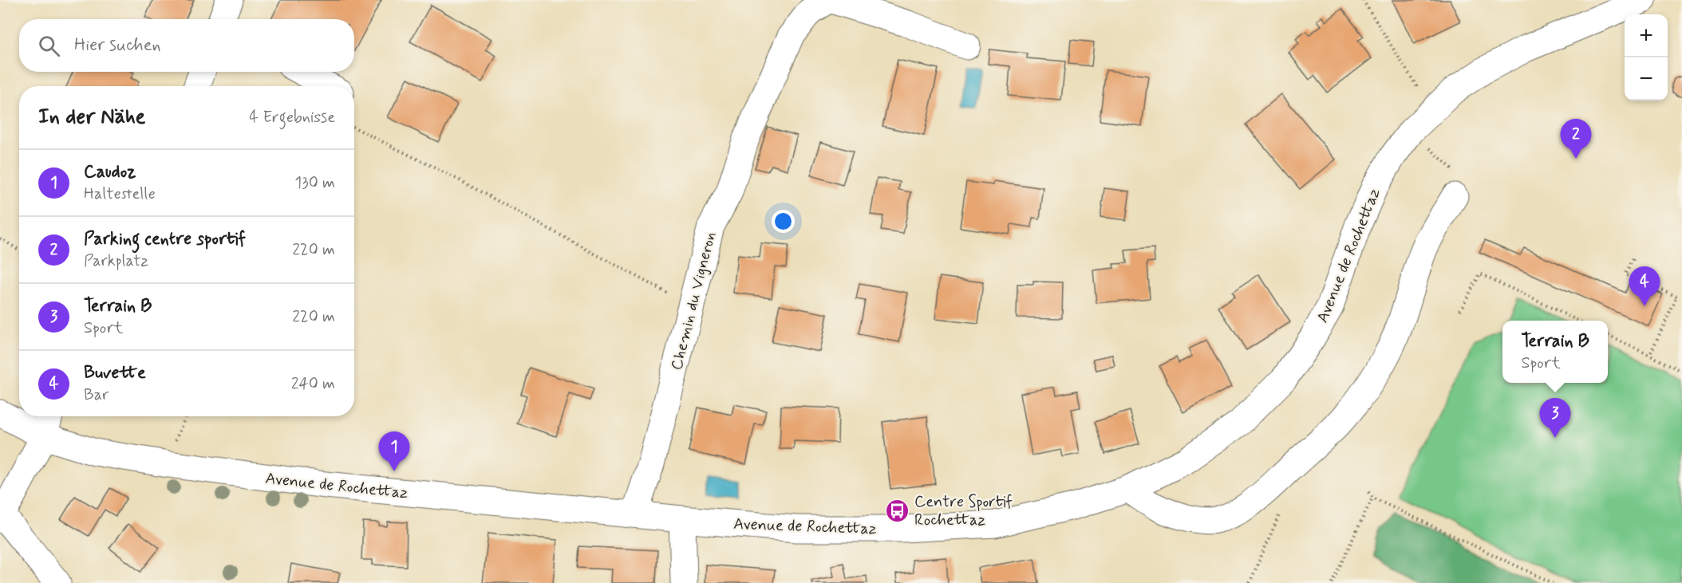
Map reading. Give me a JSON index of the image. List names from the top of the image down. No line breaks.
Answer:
{"streets":{"street":["Avenue de Rochettaz","Chemin du Vigneron"]},"crossings":[["Avenue de Rochettaz","Chemin du Vigneron"]],"places":{"bus stop":["Centre Sportif Rochettaz"]},"page":{"map_buttons":["+","−"],"search":"Hier suchen","heading":["In der Nähe","4 Ergebnisse"],"pins":["2","4","3","1"],"list":[{"mark":"1","name":"Caudoz","note":"Haltestelle","value":"130 m"},{"mark":"2","name":"Parking centre sportif","note":"Parkplatz","value":"220 m"},{"mark":"3","name":"Terrain B","note":"Sport","value":"220 m"},{"mark":"4","name":"Buvette","note":"Bar","value":"240 m"}],"popup":["Terrain B","Sport"]}}
